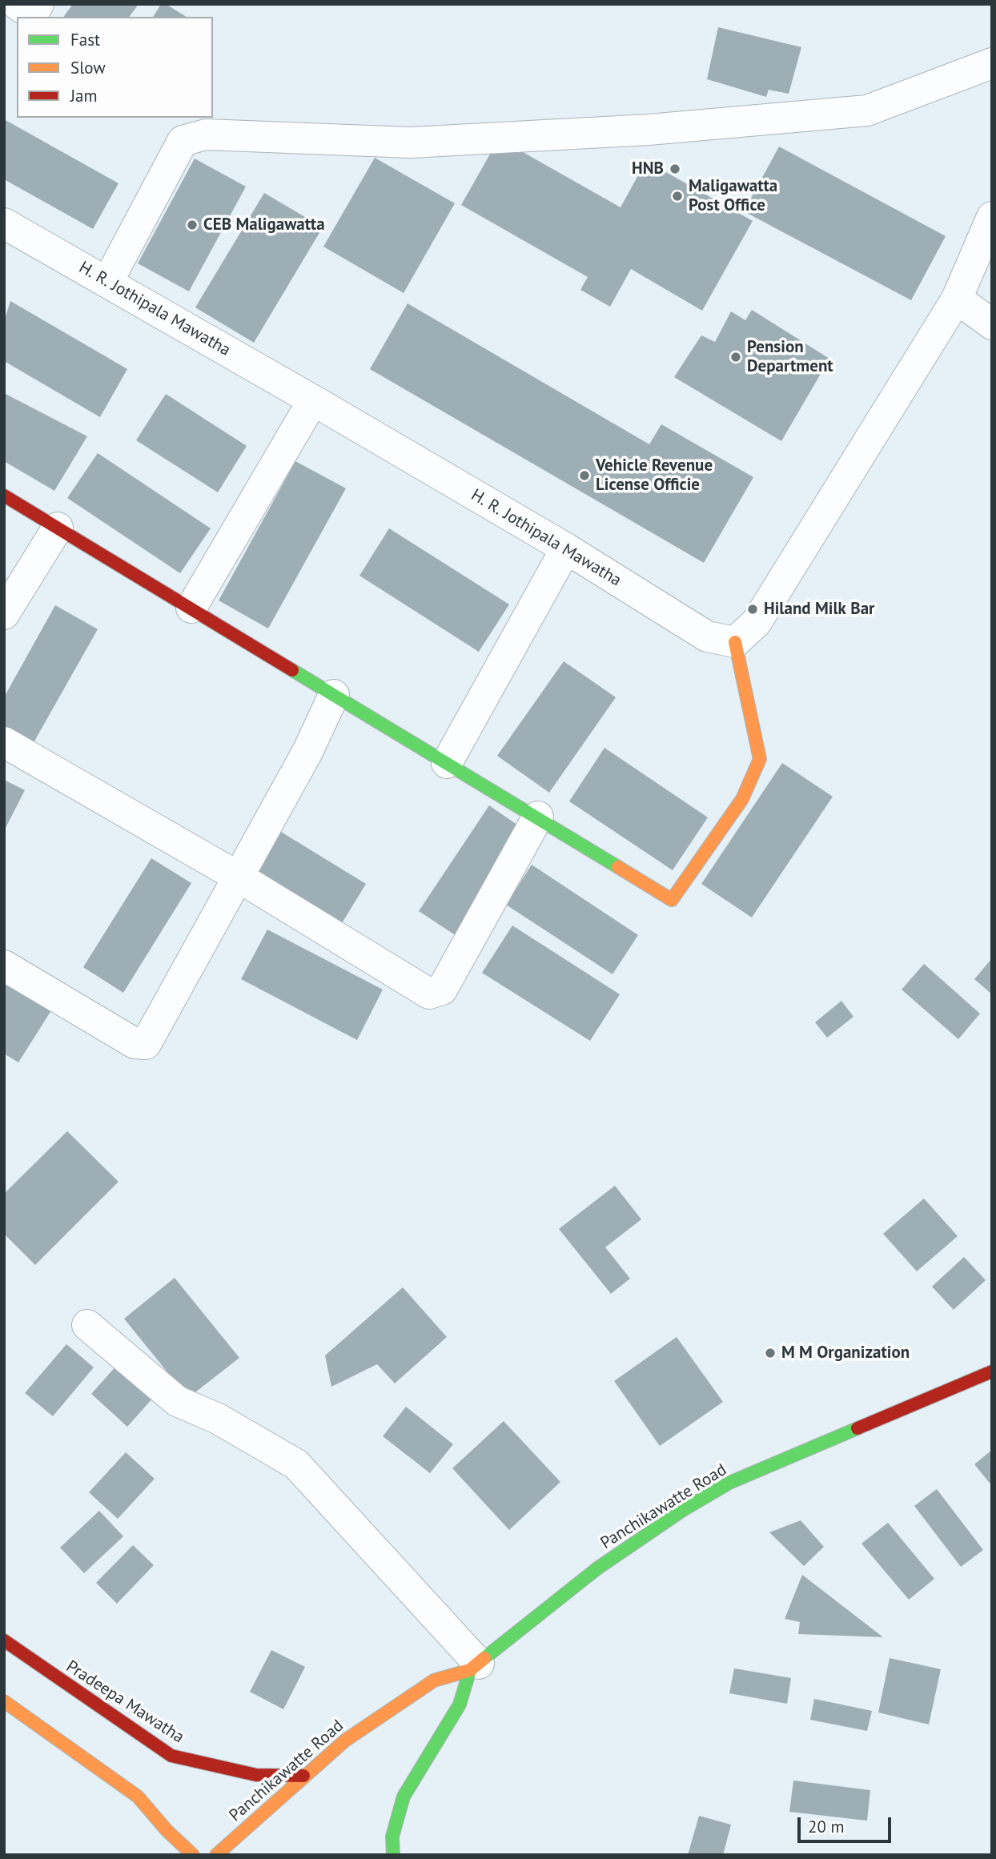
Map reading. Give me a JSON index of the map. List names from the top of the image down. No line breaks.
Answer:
{"streets":{"main road":["Panchikawatte Road","Pradeepa Mawatha"],"street":["H. R. Jothipala Mawatha"]},"crossings":[["Panchikawatte Road","Pradeepa Mawatha"]],"places":["HNB","Maligawatta Post Office","CEB Maligawatta","Pension Department","Vehicle Revenue License Officie","Hiland Milk Bar","M M Organization"],"legend":["Fast","Slow","Jam"],"scale_bar":"20 m"}
